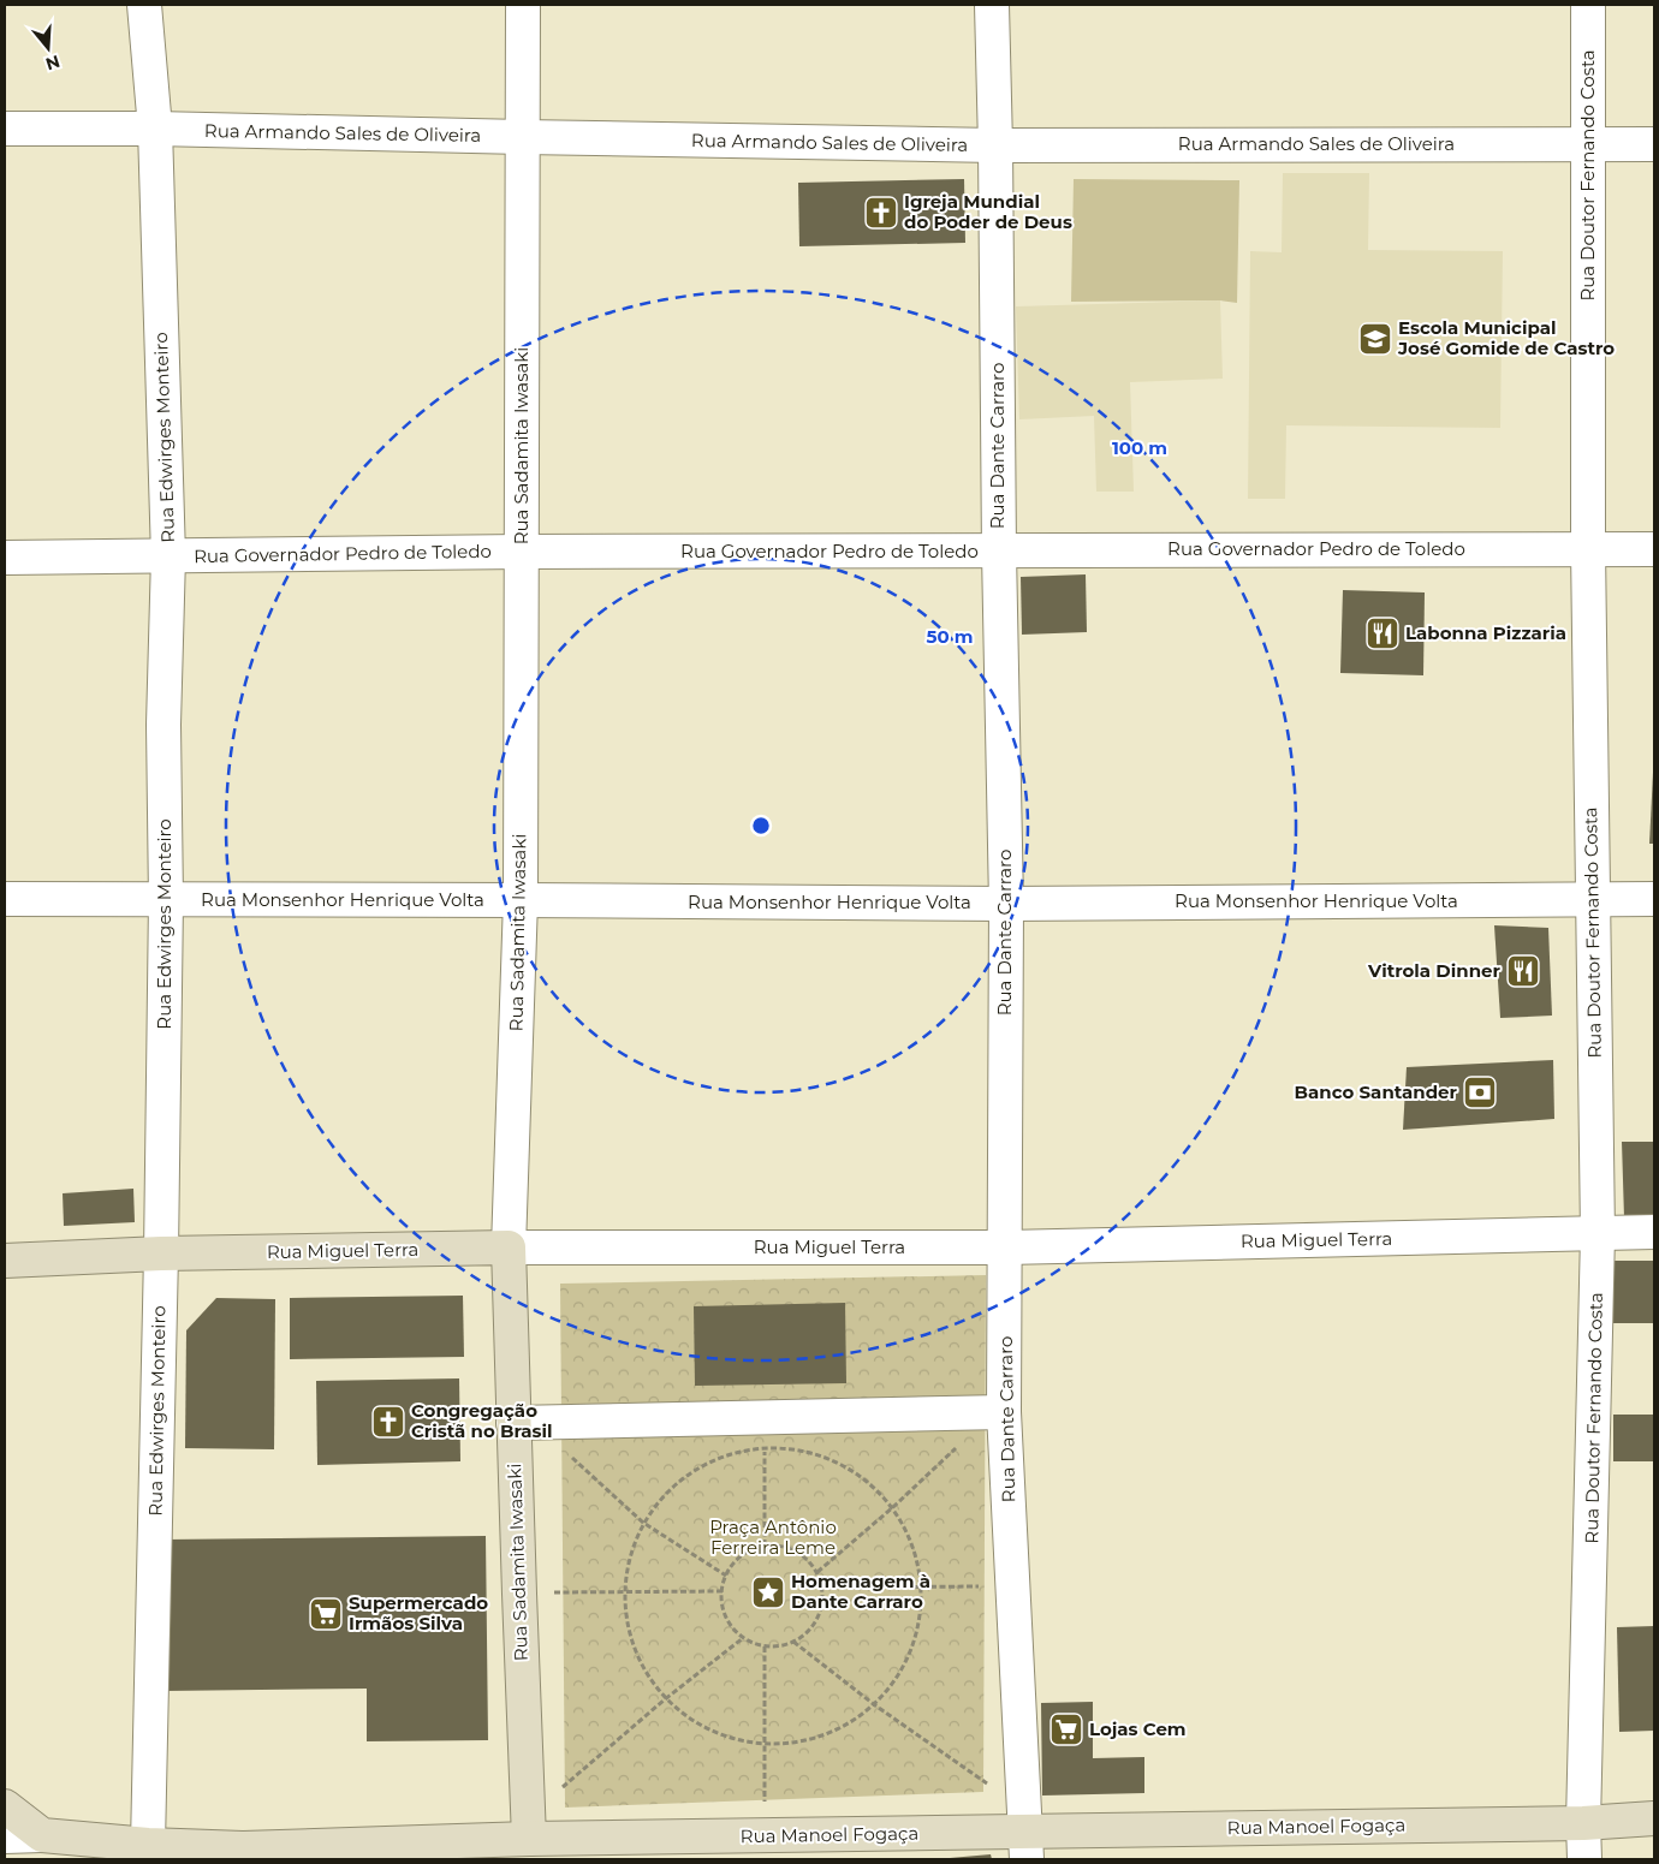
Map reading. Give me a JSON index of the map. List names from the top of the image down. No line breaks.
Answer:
{"streets":{"main road":["Rua Sadamita Iwasaki","Rua Miguel Terra","Rua Manoel Fogaça"],"street":["Rua Armando Sales de Oliveira","Rua Doutor Fernando Costa","Rua Edwirges Monteiro","Rua Dante Carraro","Rua Governador Pedro de Toledo","Rua Monsenhor Henrique Volta"]},"crossings":[["Rua Armando Sales de Oliveira","Rua Doutor Fernando Costa"],["Rua Armando Sales de Oliveira","Rua Edwirges Monteiro"],["Rua Armando Sales de Oliveira","Rua Sadamita Iwasaki"],["Rua Armando Sales de Oliveira","Rua Dante Carraro"],["Rua Doutor Fernando Costa","Rua Governador Pedro de Toledo"],["Rua Doutor Fernando Costa","Rua Monsenhor Henrique Volta"],["Rua Doutor Fernando Costa","Rua Miguel Terra"],["Rua Doutor Fernando Costa","Rua Manoel Fogaça"],["Rua Edwirges Monteiro","Rua Governador Pedro de Toledo"],["Rua Edwirges Monteiro","Rua Monsenhor Henrique Volta"],["Rua Edwirges Monteiro","Rua Miguel Terra"],["Rua Edwirges Monteiro","Rua Manoel Fogaça"],["Rua Sadamita Iwasaki","Rua Governador Pedro de Toledo"],["Rua Sadamita Iwasaki","Rua Monsenhor Henrique Volta"],["Rua Sadamita Iwasaki","Rua Miguel Terra"],["Rua Sadamita Iwasaki","Rua Manoel Fogaça"],["Rua Dante Carraro","Rua Governador Pedro de Toledo"],["Rua Dante Carraro","Rua Monsenhor Henrique Volta"],["Rua Dante Carraro","Rua Miguel Terra"],["Rua Dante Carraro","Rua Manoel Fogaça"]],"parks":["Praça Antônio Ferreira Leme"],"places":{"church":["Igreja Mundial do Poder de Deus","Congregação Cristã no Brasil"],"school or university":["Escola Municipal José Gomide de Castro"],"restaurant":["Labonna Pizzaria","Vitrola Dinner"],"bank":["Banco Santander"],"place":["Homenagem à Dante Carraro"],"supermarket":["Supermercado Irmãos Silva","Lojas Cem"]},"north":"bottom","rings":["100 m","50 m"]}
